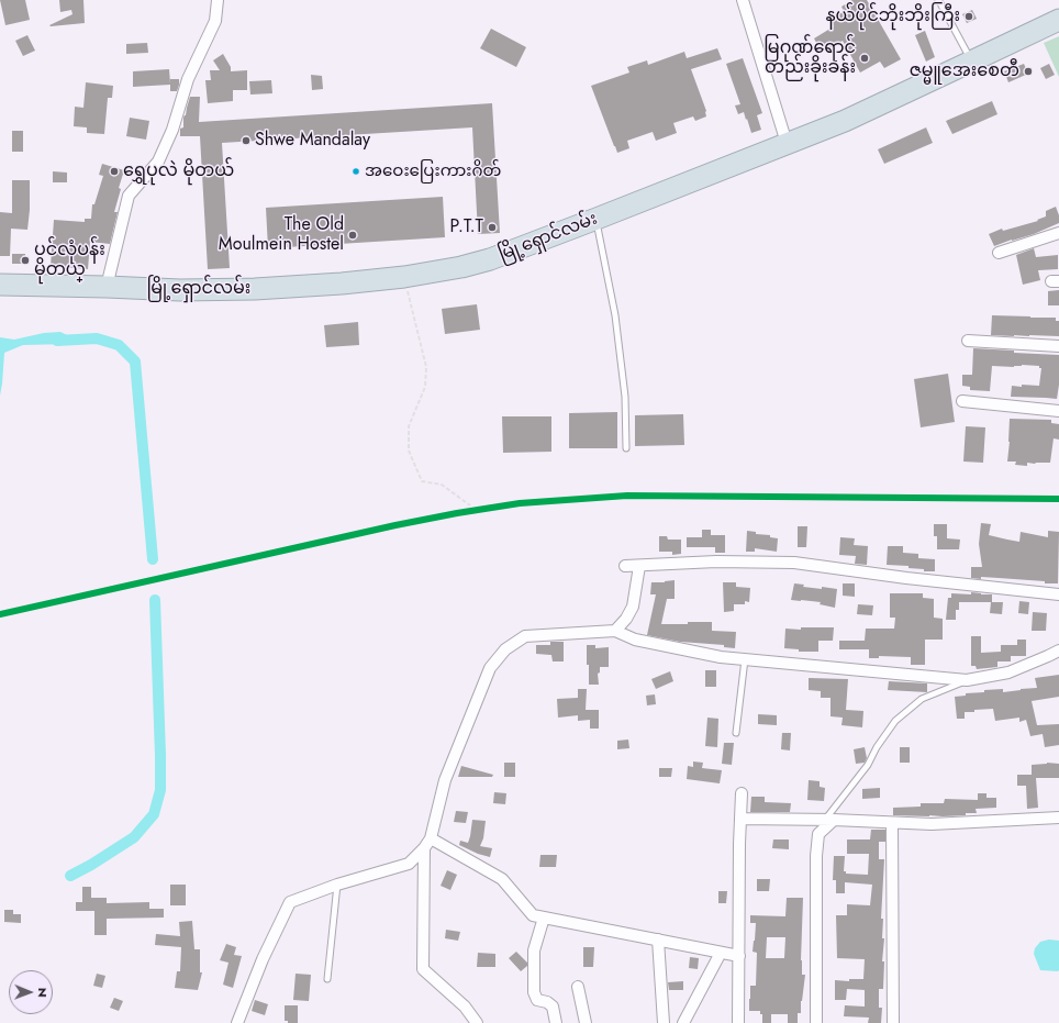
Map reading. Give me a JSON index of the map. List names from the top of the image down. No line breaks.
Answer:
{"streets":{"highway":["မြို့ရှောင်လမ်း"]},"places":["နယ်ပိုင်ဘိုးဘိုးကြီး","မြဂုဏ်ရောင် တည်းခိုးခန်း","ဇမ္မူအေးစေတီ","Shwe Mandalay","ရွှေပုလဲ မိုတယ်","အဝေးပြေးကားဂိတ်","P.T.T","The Old Moulmein Hostel","ပင်လုံပန်း မိုတယ္"],"north":"right"}
